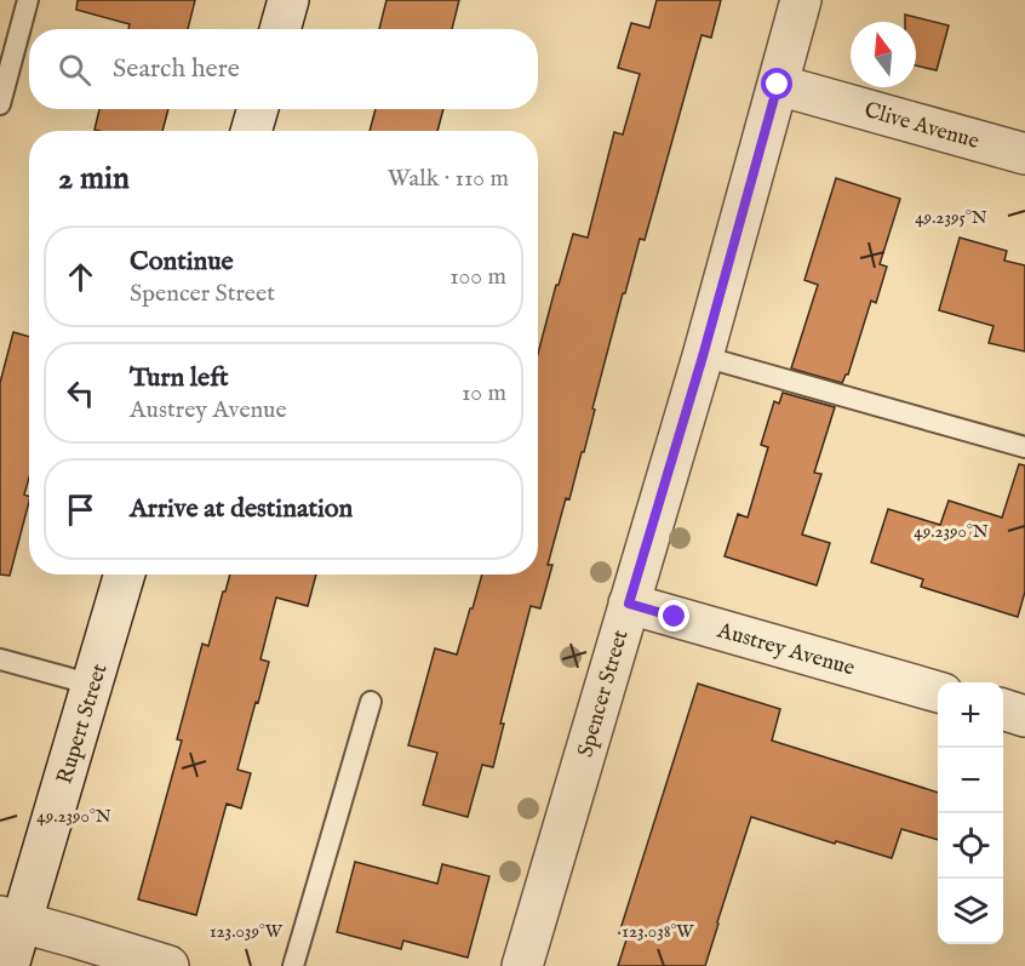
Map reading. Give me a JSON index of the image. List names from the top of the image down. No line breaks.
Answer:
{"streets":{"street":["Clive Avenue","Austrey Avenue","Spencer Street","Rupert Street"]},"crossings":[["Clive Avenue","Spencer Street"],["Austrey Avenue","Spencer Street"]],"north":"top","page":{"search":"Search here","heading":["2 min","Walk · 110 m"],"list":[["Continue","Spencer Street","100 m"],["Turn left","Austrey Avenue","10 m"],"Arrive at destination"],"map_buttons":["+","−"]},"coordinates":["49.2395°N","49.2390°N","123.039°W","123.038°W"]}
